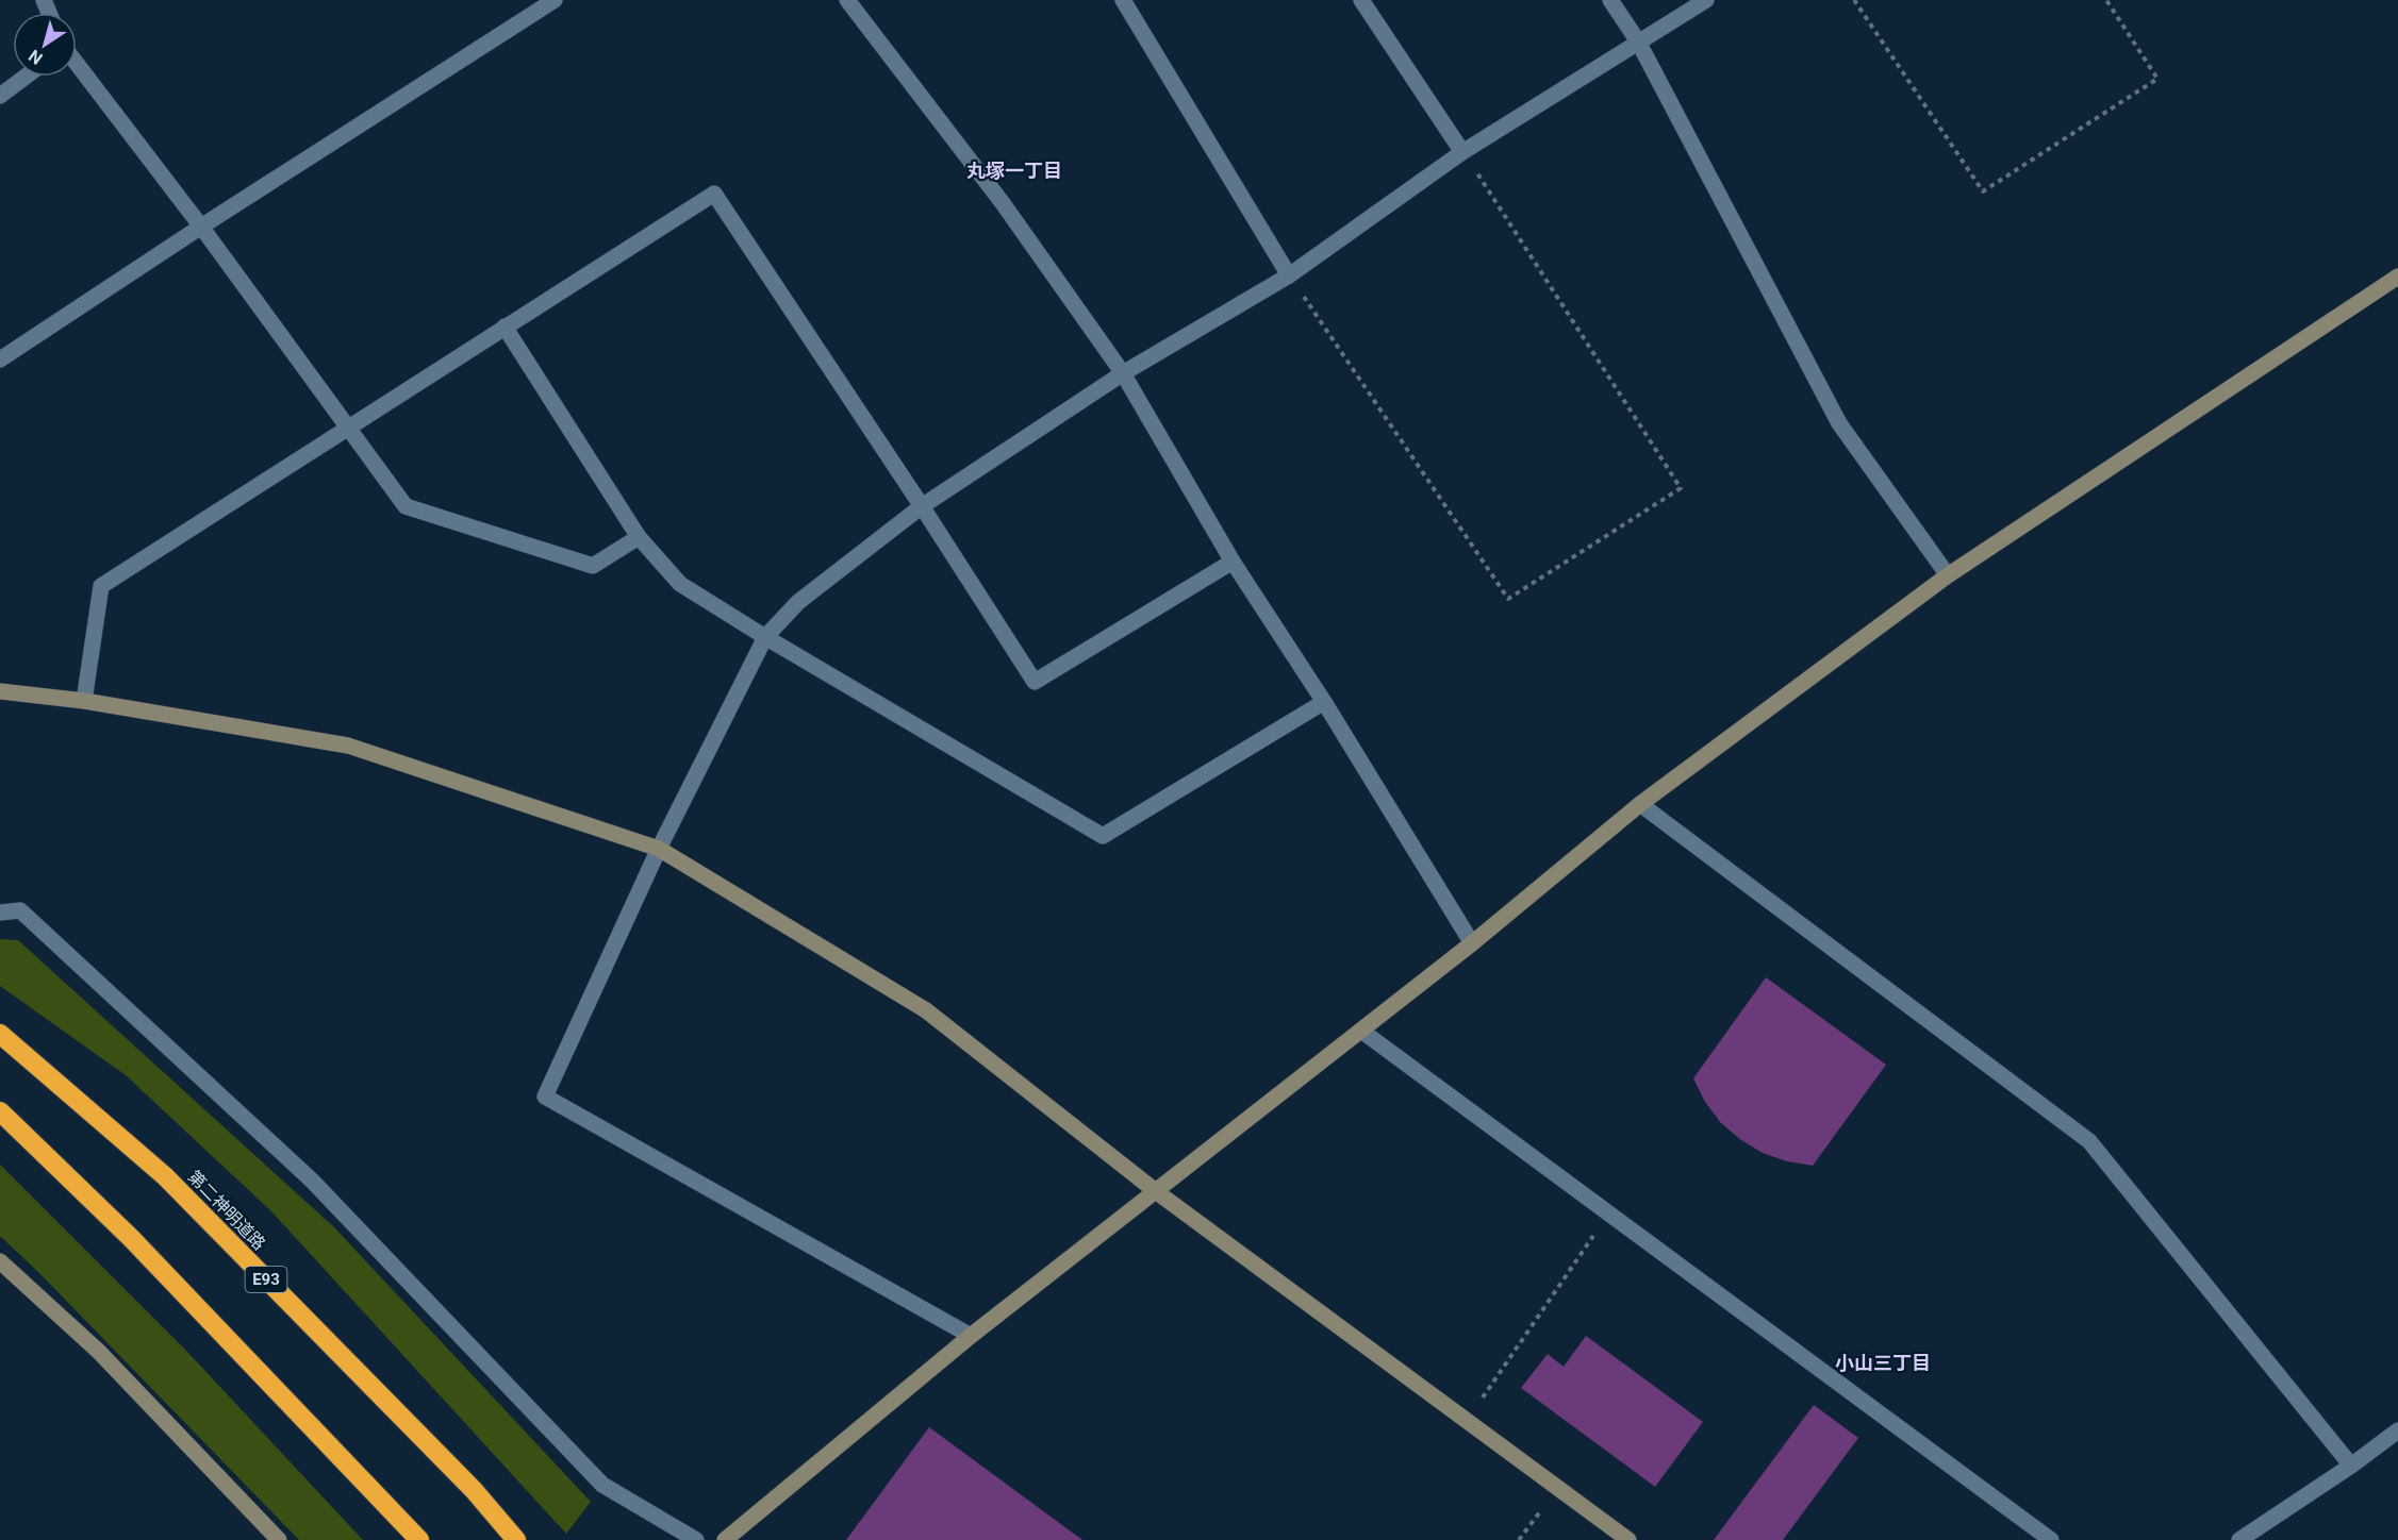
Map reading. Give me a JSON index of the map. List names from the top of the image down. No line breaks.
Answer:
{"streets":{"highway":["第二神明道路","E93"]},"districts":["丸塚一丁目","小山三丁目"],"north":"bottom left"}
